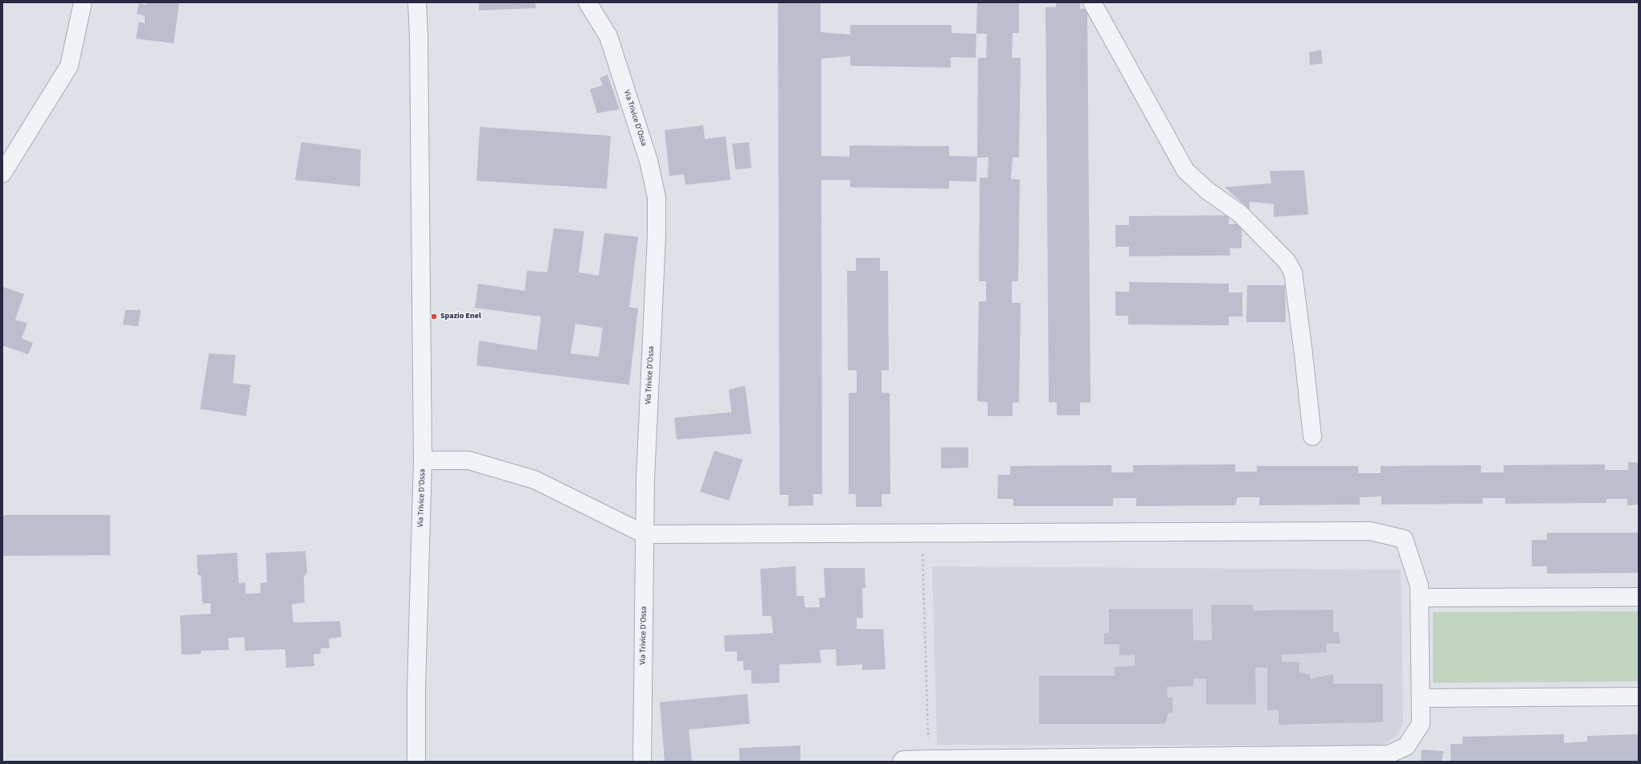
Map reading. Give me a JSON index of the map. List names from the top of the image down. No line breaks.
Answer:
{"streets":{"street":["Via Trivice D'Ossa"]},"places":["Spazio Enel"]}
